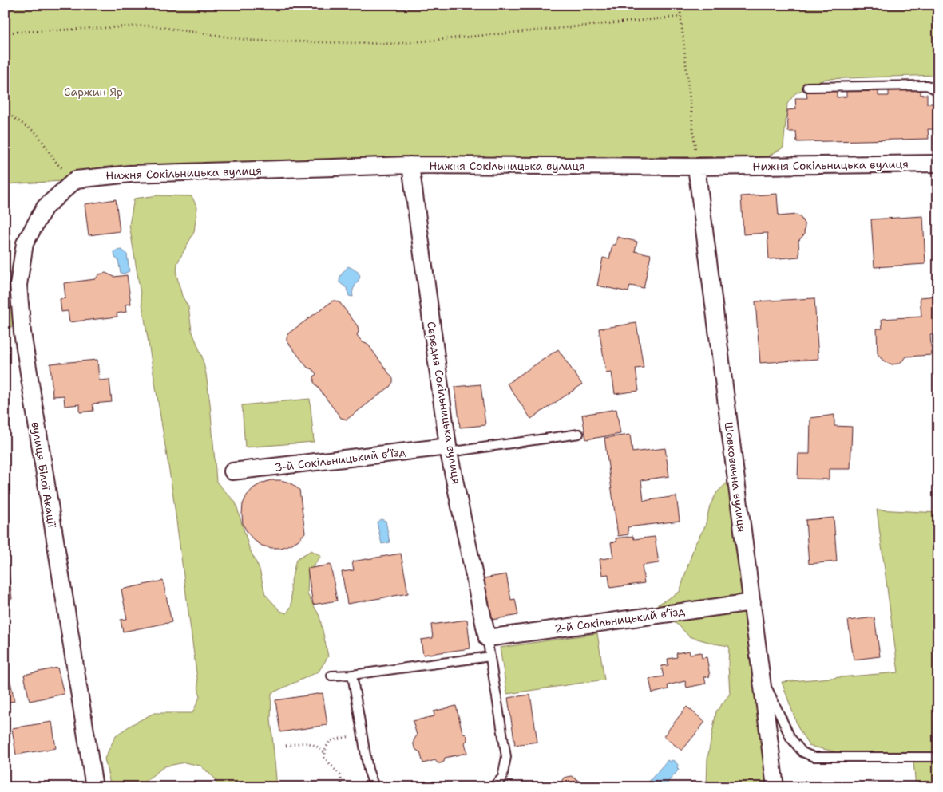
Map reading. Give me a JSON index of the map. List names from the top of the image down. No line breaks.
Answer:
{"streets":{"street":["Нижня Сокільницька вулиця","Середня Сокільницька вулиця","3-й Сокільницький в’їзд","вулиця Білої Акації","Шовковична вулиця","2-й Сокільницький в’їзд"]},"crossings":[["Нижня Сокільницька вулиця","Середня Сокільницька вулиця"],["Нижня Сокільницька вулиця","вулиця Білої Акації"],["Нижня Сокільницька вулиця","Шовковична вулиця"],["Середня Сокільницька вулиця","3-й Сокільницький в’їзд"],["Середня Сокільницька вулиця","2-й Сокільницький в’їзд"],["Шовковична вулиця","2-й Сокільницький в’їзд"]],"parks":["Саржин Яр"]}
